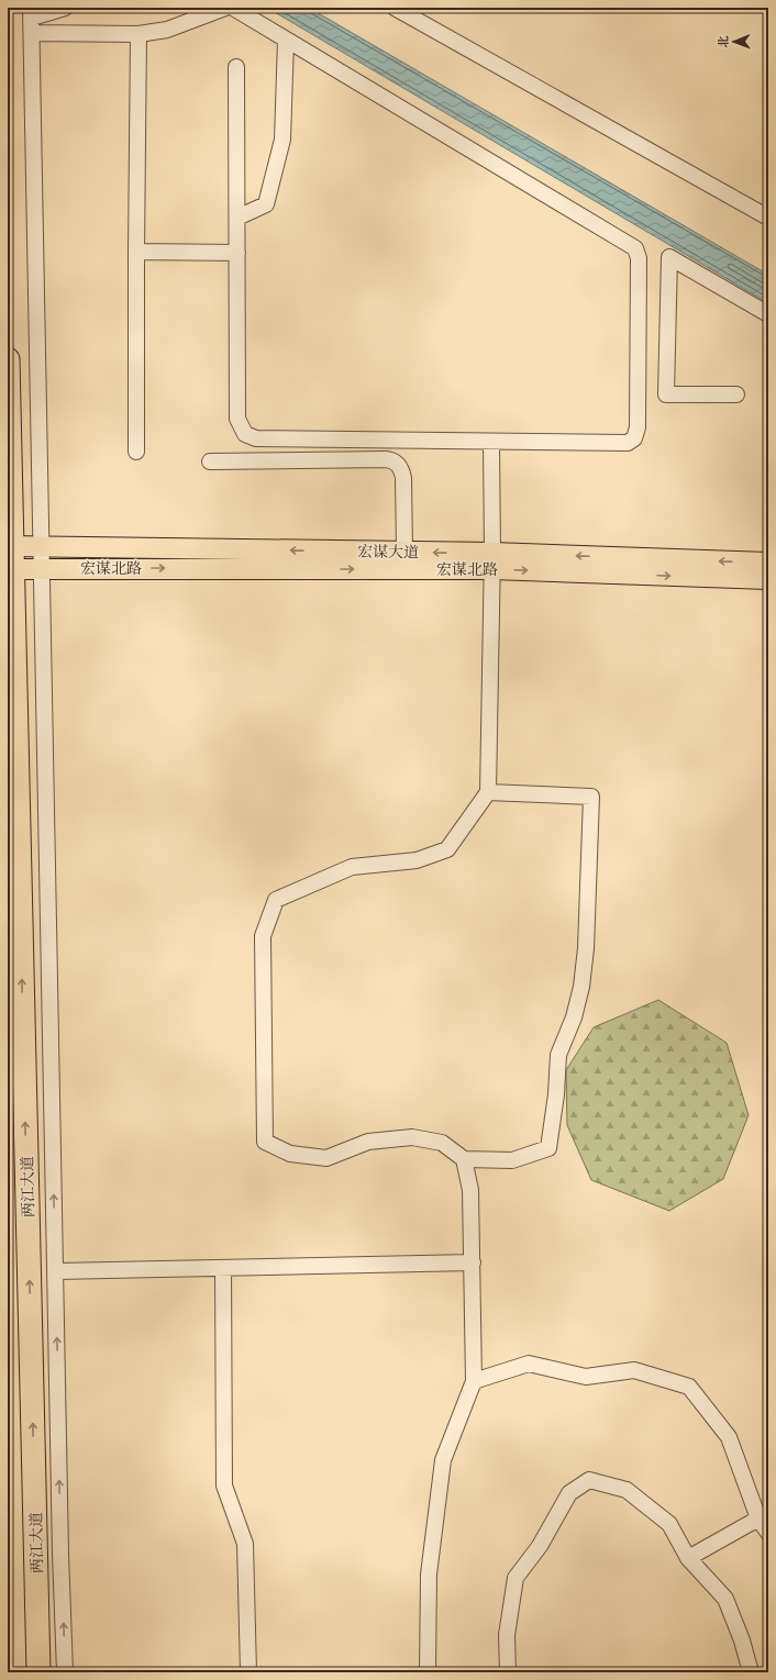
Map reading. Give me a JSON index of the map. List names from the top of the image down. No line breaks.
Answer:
{"streets":{"highway":["两江大道"],"main road":["宏谋大道","宏谋北路"]},"crossings":[["宏谋大道","宏谋北路"],["宏谋大道","两江大道"],["宏谋北路","两江大道"]],"one_way":["宏谋大道","宏谋北路","两江大道"],"north":"left"}
